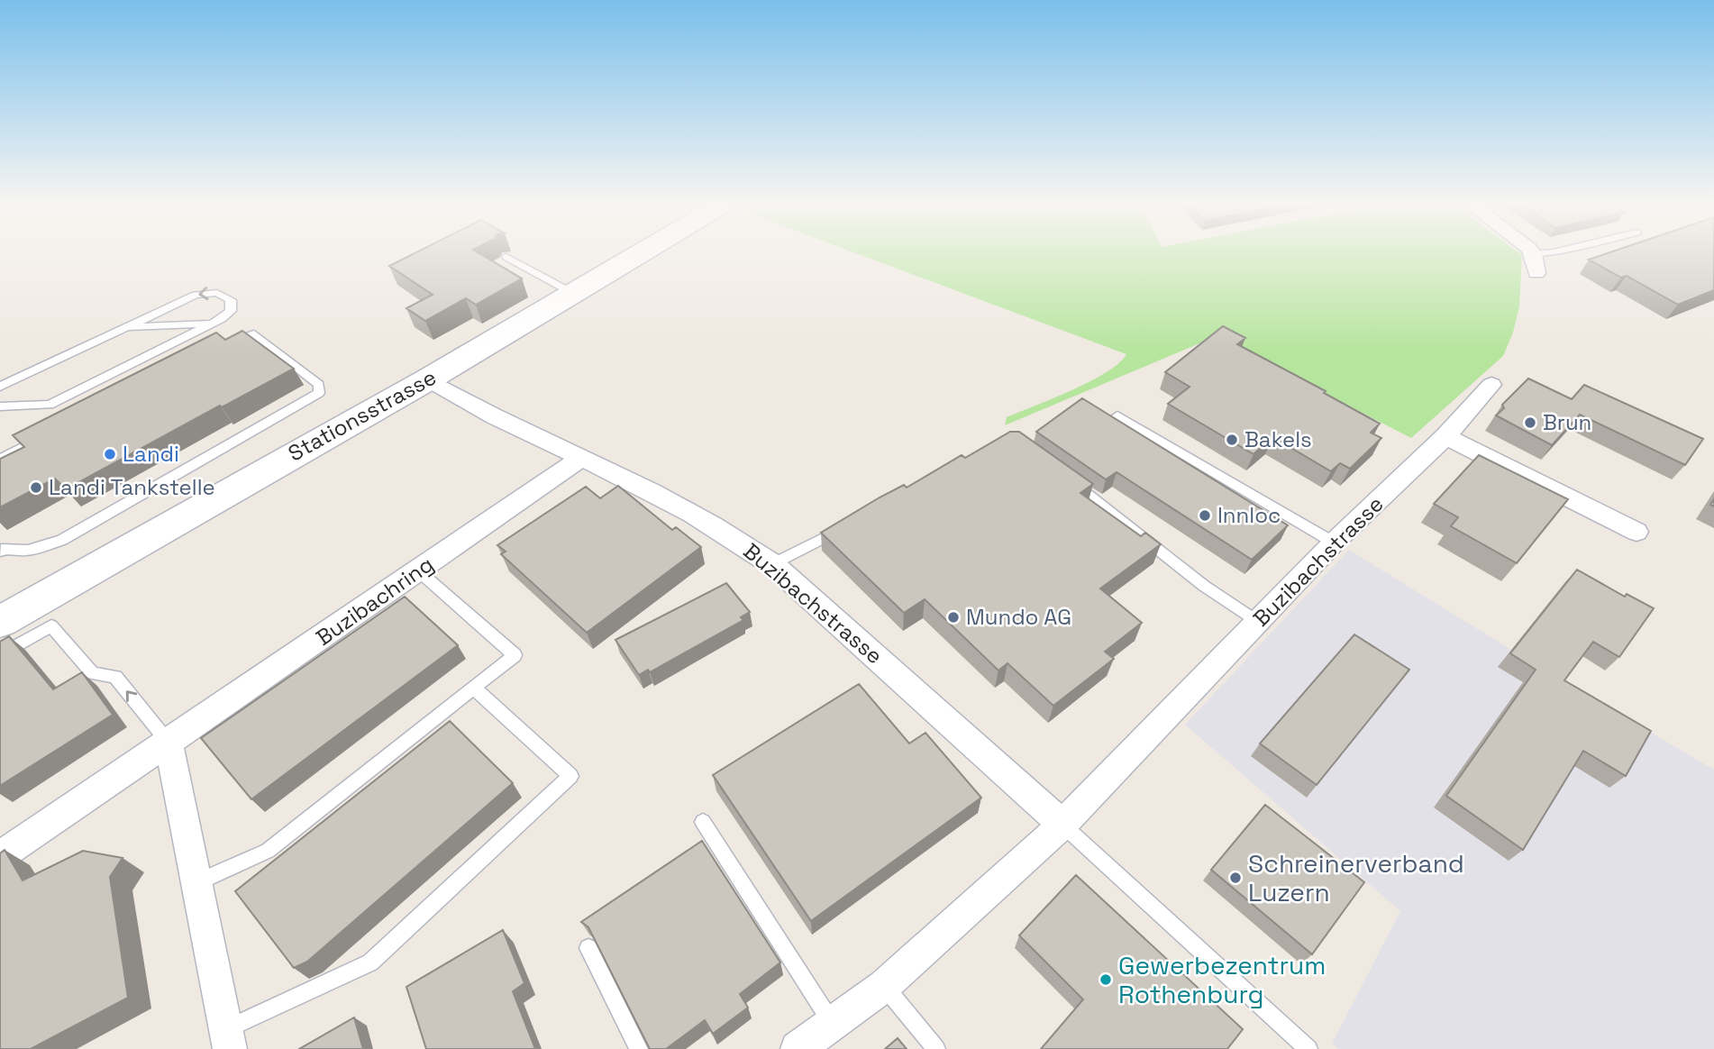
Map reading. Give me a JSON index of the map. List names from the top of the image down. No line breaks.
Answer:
{"streets":{"main road":["Stationsstrasse"],"street":["Buzibachstrasse","Buzibachring"]},"crossings":[["Stationsstrasse","Buzibachstrasse"],["Buzibachstrasse","Buzibachring"]],"places":["Brun","Bakels","Landi","Landi Tankstelle","Innloc","Mundo AG","Schreinerverband Luzern","Gewerbezentrum Rothenburg"]}
